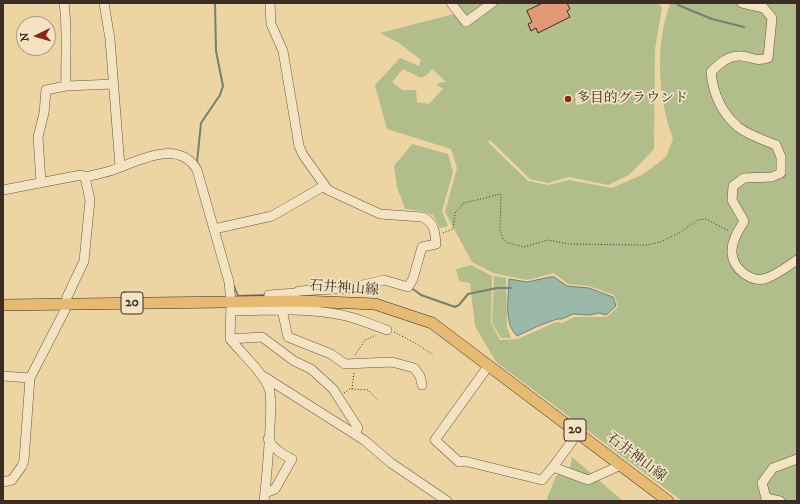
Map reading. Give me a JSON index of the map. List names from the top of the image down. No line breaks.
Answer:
{"streets":{"main road":["石井神山線","20"]},"places":["多目的グラウンド"],"north":"left"}
